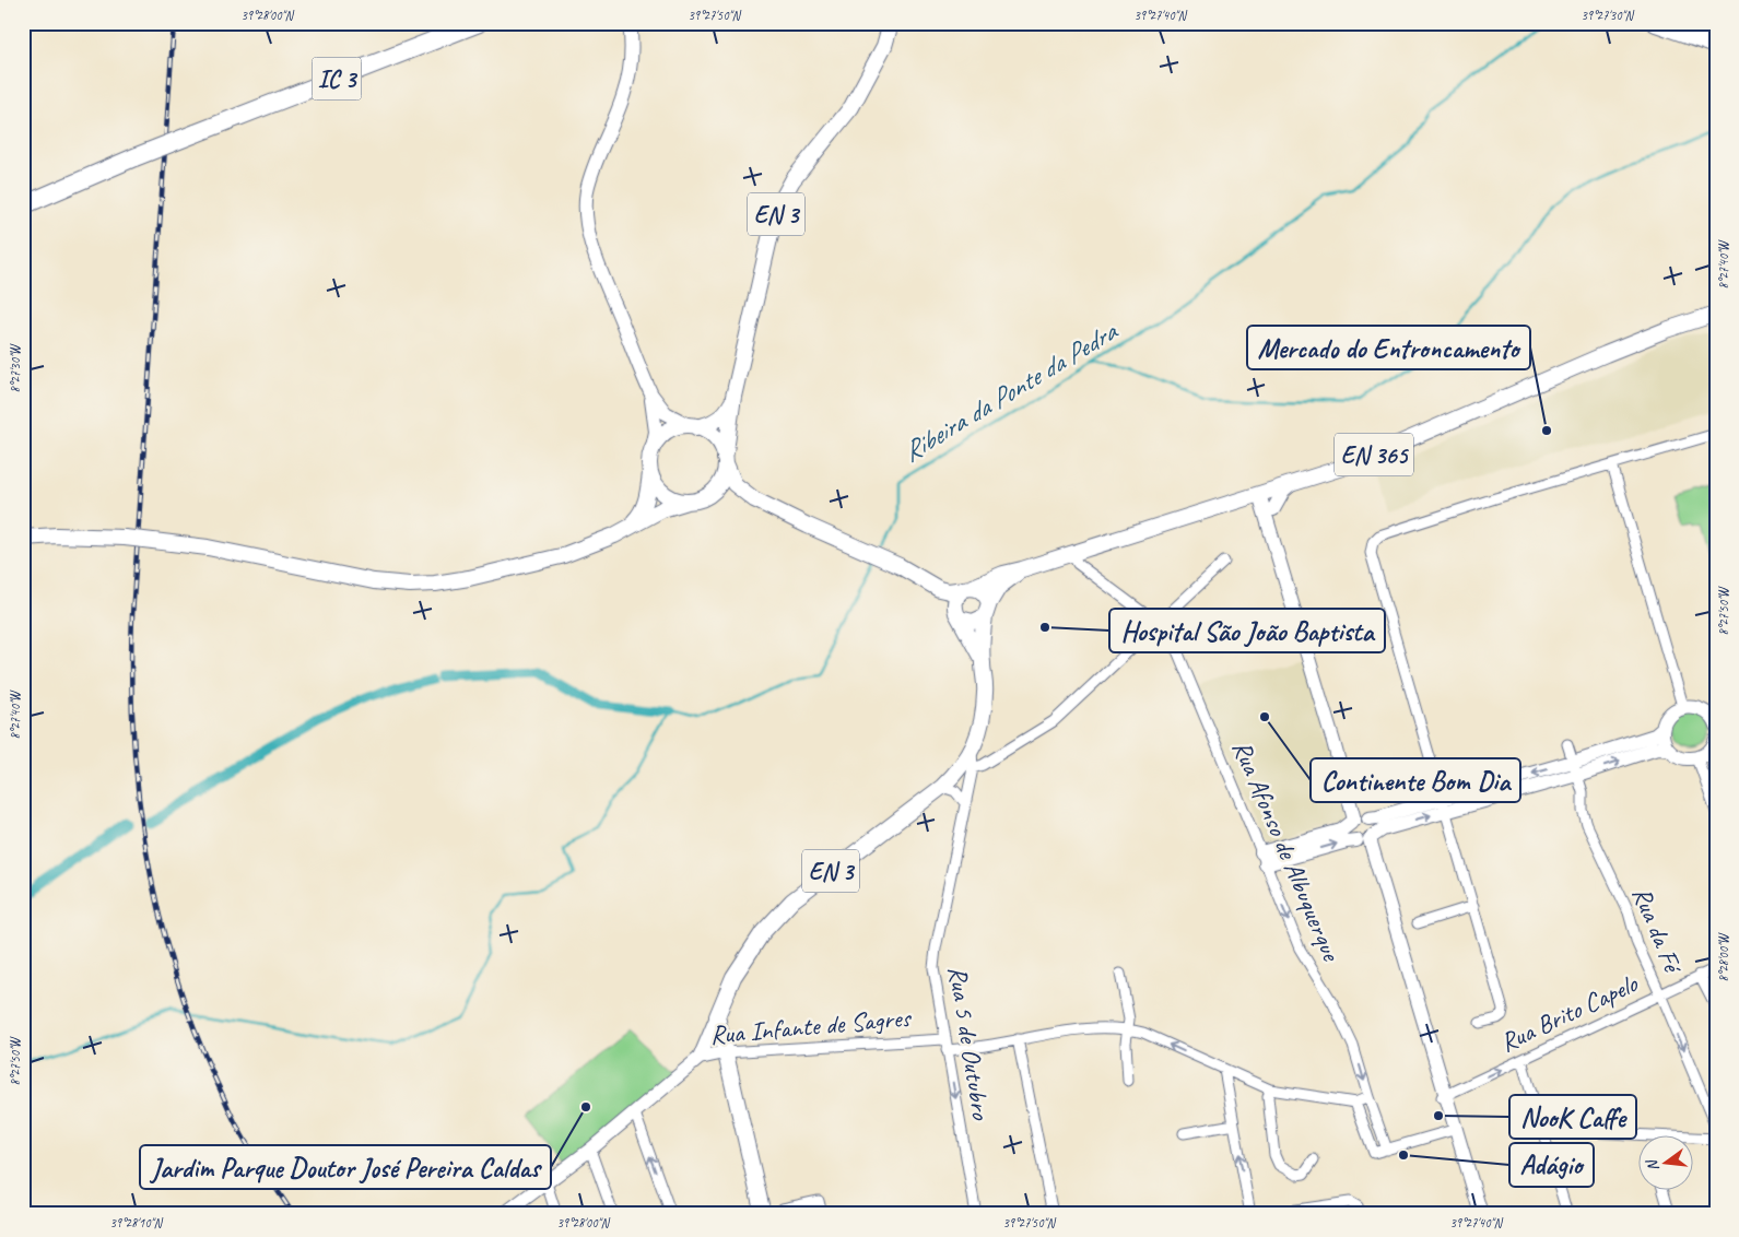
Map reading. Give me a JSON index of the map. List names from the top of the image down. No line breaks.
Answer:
{"streets":{"highway":["IC 3"],"main road":["EN 3","EN 365"],"street":["Rua Afonso de Albuquerque","Rua da Fé","Rua Brito Capelo","Rua Infante de Sagres","Rua 5 de Outubro"]},"crossings":[["EN 3","EN 365"],["EN 3","Rua 5 de Outubro"],["EN 365","Rua Afonso de Albuquerque"],["Rua da Fé","Rua Brito Capelo"],["Rua Infante de Sagres","Rua 5 de Outubro"]],"water":["Ribeira da Ponte da Pedra"],"places":["Mercado do Entroncamento","Hospital São João Baptista","Continente Bom Dia","Jardim Parque Doutor José Pereira Caldas","NooK Caffe","Adágio"],"north":"left","coordinates":["39°28'00\"N","39°27'50\"N","39°27'40\"N","39°27'30\"N","8°27'40\"W","8°27'30\"W","8°27'50\"W","8°28'00\"W","39°28'10\"N"]}
